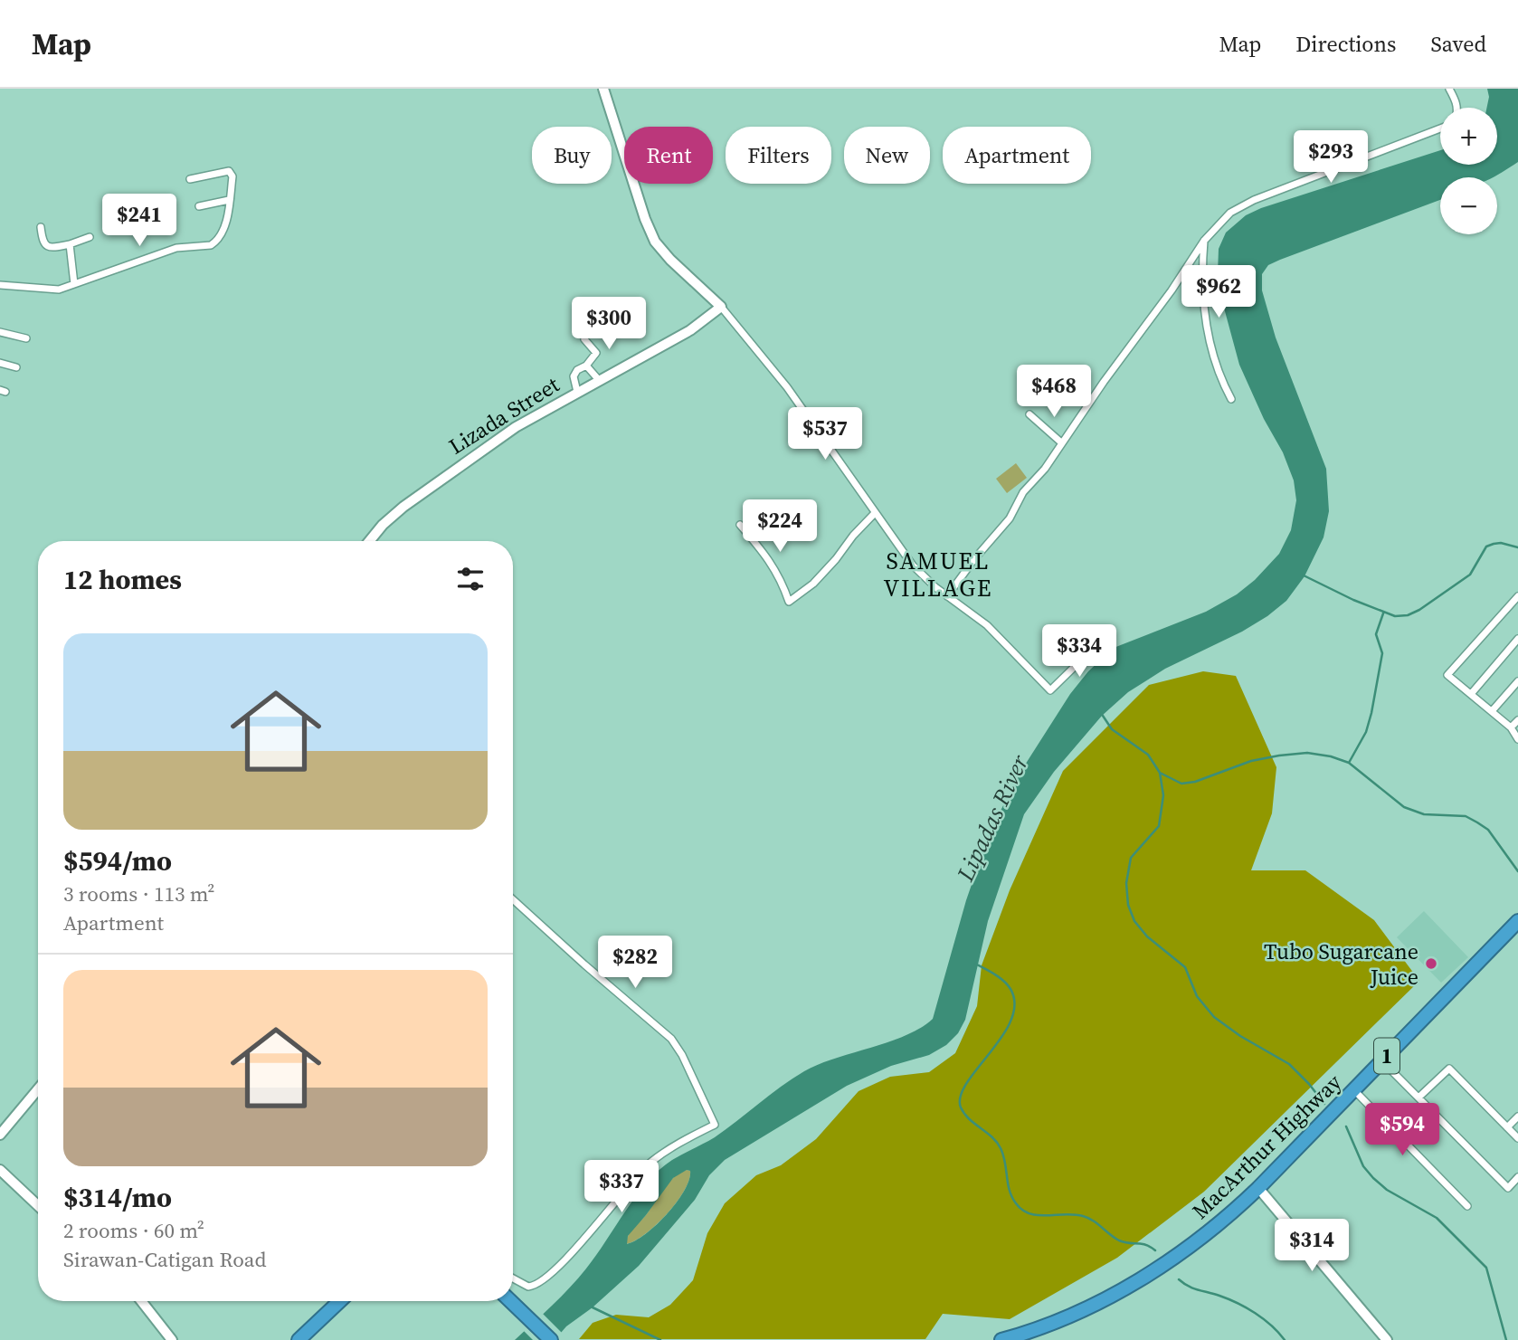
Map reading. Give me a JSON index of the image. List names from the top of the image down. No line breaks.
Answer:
{"streets":{"highway":["1","MacArthur Highway"],"street":["Lizada Street"]},"districts":["SAMUEL VILLAGE"],"water":["Lipadas River"],"places":["Tubo Sugarcane Juice"],"page":{"header":"Map","nav":["Map","Directions","Saved"],"map_buttons":["+","−"],"chip":["Buy","Rent","Filters","New","Apartment"],"price":["$293","$241","$962","$300","$468","$537","$224","$334","$282","$594","$337","$314"],"heading":"12 homes","list":[{"name":"$594/mo","note":"3 rooms · 113 m² · Apartment"},{"name":"$314/mo","note":"2 rooms · 60 m² · Sirawan-Catigan Road"}]}}
